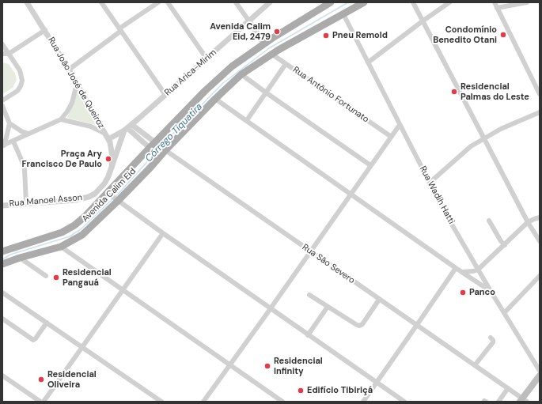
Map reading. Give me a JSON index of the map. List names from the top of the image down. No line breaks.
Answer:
{"streets":{"main road":["Avenida Calim Eid"],"street":["Rua Arica-Mirim","Rua João José de Queiroz","Rua Antônio Fortunato","Rua Wadih Hatti","Rua Manoel Asson","Rua São Severo"]},"crossings":[["Rua Arica-Mirim","Rua João José de Queiroz"],["Rua Arica-Mirim","Rua Manoel Asson"],["Rua Arica-Mirim","Rua São Severo"],["Rua João José de Queiroz","Rua Manoel Asson"],["Rua Antônio Fortunato","Avenida Calim Eid"],["Avenida Calim Eid","Rua Wadih Hatti"],["Avenida Calim Eid","Rua São Severo"]],"water":["Córrego Tiquatira"],"places":["Avenida Calim Eid, 2479","Condomínio Benedito Otani","Pneu Remold","Residencial Palmas do Leste","Praça Ary Francisco De Paulo","Residencial Pangauá","Panco","Residencial Infinity","Residencial Oliveira","Edifício Tibiriçá"]}
